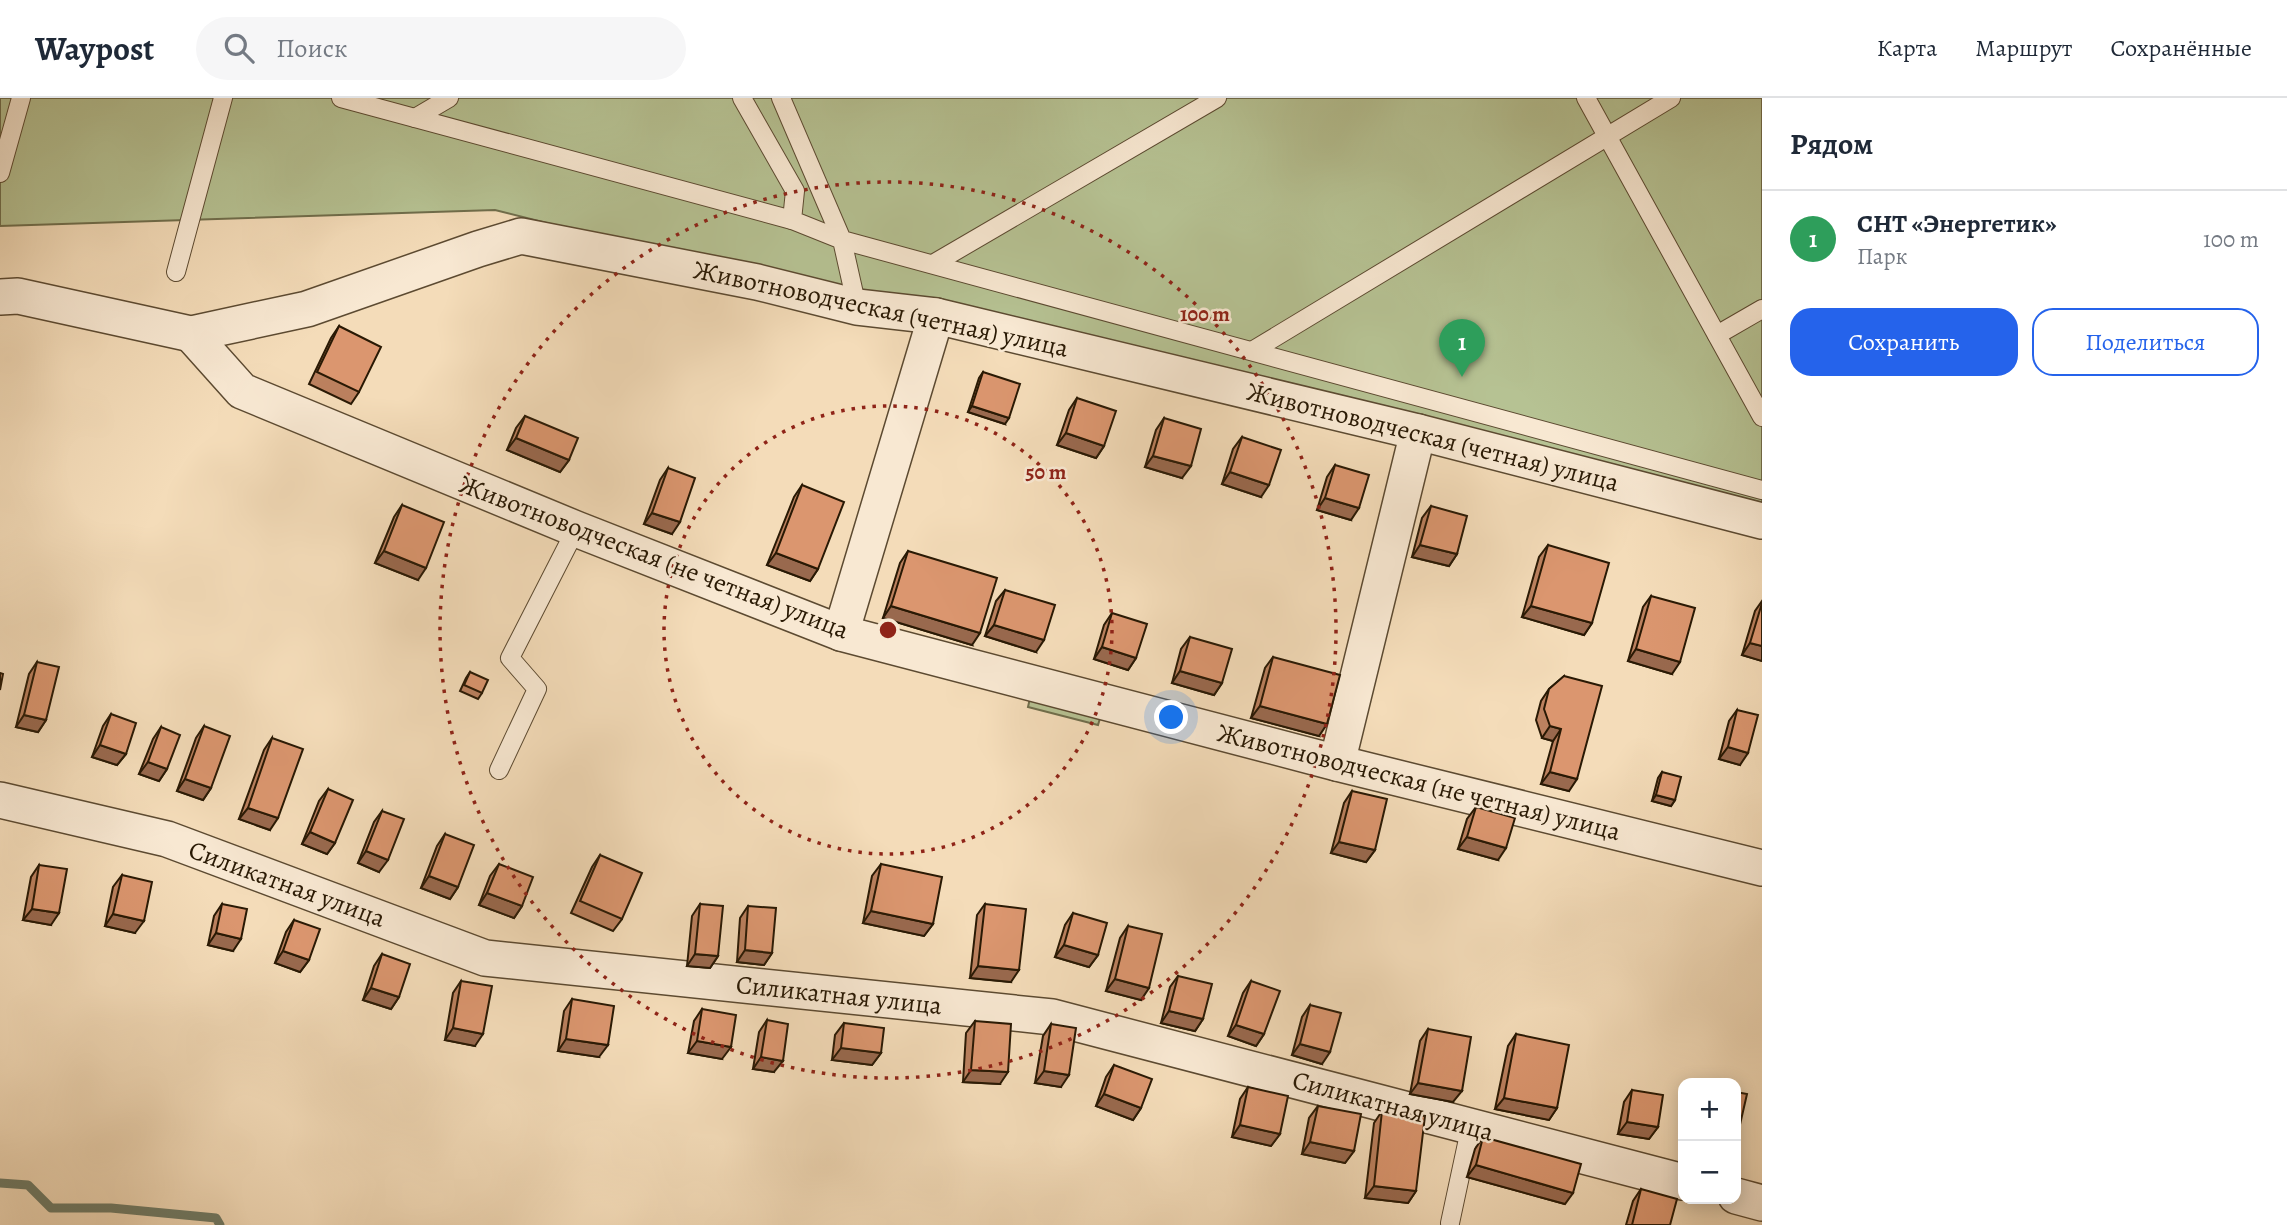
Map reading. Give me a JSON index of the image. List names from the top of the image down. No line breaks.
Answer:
{"streets":{"street":["Животноводческая (четная) улица","Животноводческая (не четная) улица","Силикатная улица"]},"crossings":[["Животноводческая (четная) улица","Животноводческая (не четная) улица"]],"page":{"header":"Waypost","search":"Поиск","nav":["Карта","Маршрут","Сохранённые"],"heading":"Рядом","list":[{"mark":"1","name":"СНТ «Энергетик»","note":"Парк","value":"100 m"}],"buttons":["Сохранить","Поделиться"],"pins":"1","map_buttons":["+","−"]},"rings":["100 m","50 m"]}
